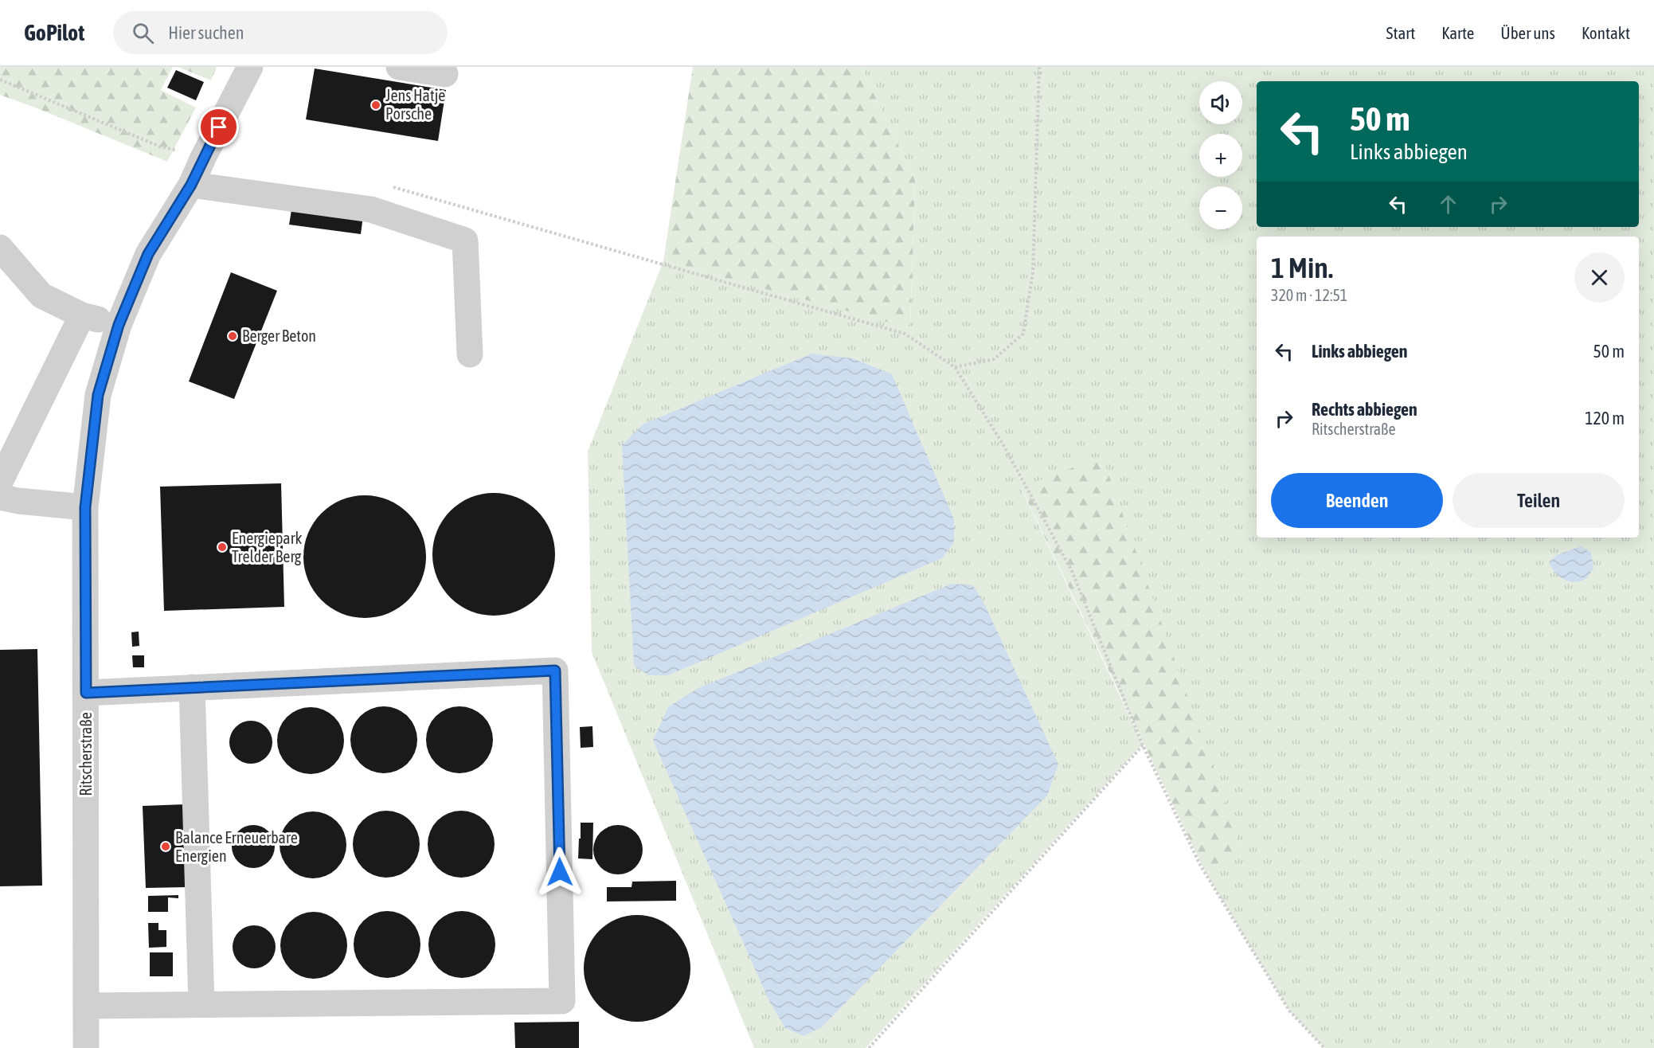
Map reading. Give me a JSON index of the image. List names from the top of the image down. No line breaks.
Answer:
{"streets":{"street":["Ritscherstraße"]},"places":["Jens Hatje Porsche","Berger Beton","Energiepark Trelder Berg","Balance Erneuerbare Energien"],"page":{"header":"GoPilot","search":"Hier suchen","nav":["Start","Karte","Über uns","Kontakt"],"map_buttons":["+","−"],"turn":["50 m","Links abbiegen"],"heading":["1 Min.","320 m · 12:51"],"list":[{"name":"Links abbiegen","value":"50 m"},{"name":"Rechts abbiegen","note":"Ritscherstraße","value":"120 m"}],"buttons":["Beenden","Teilen"]}}
